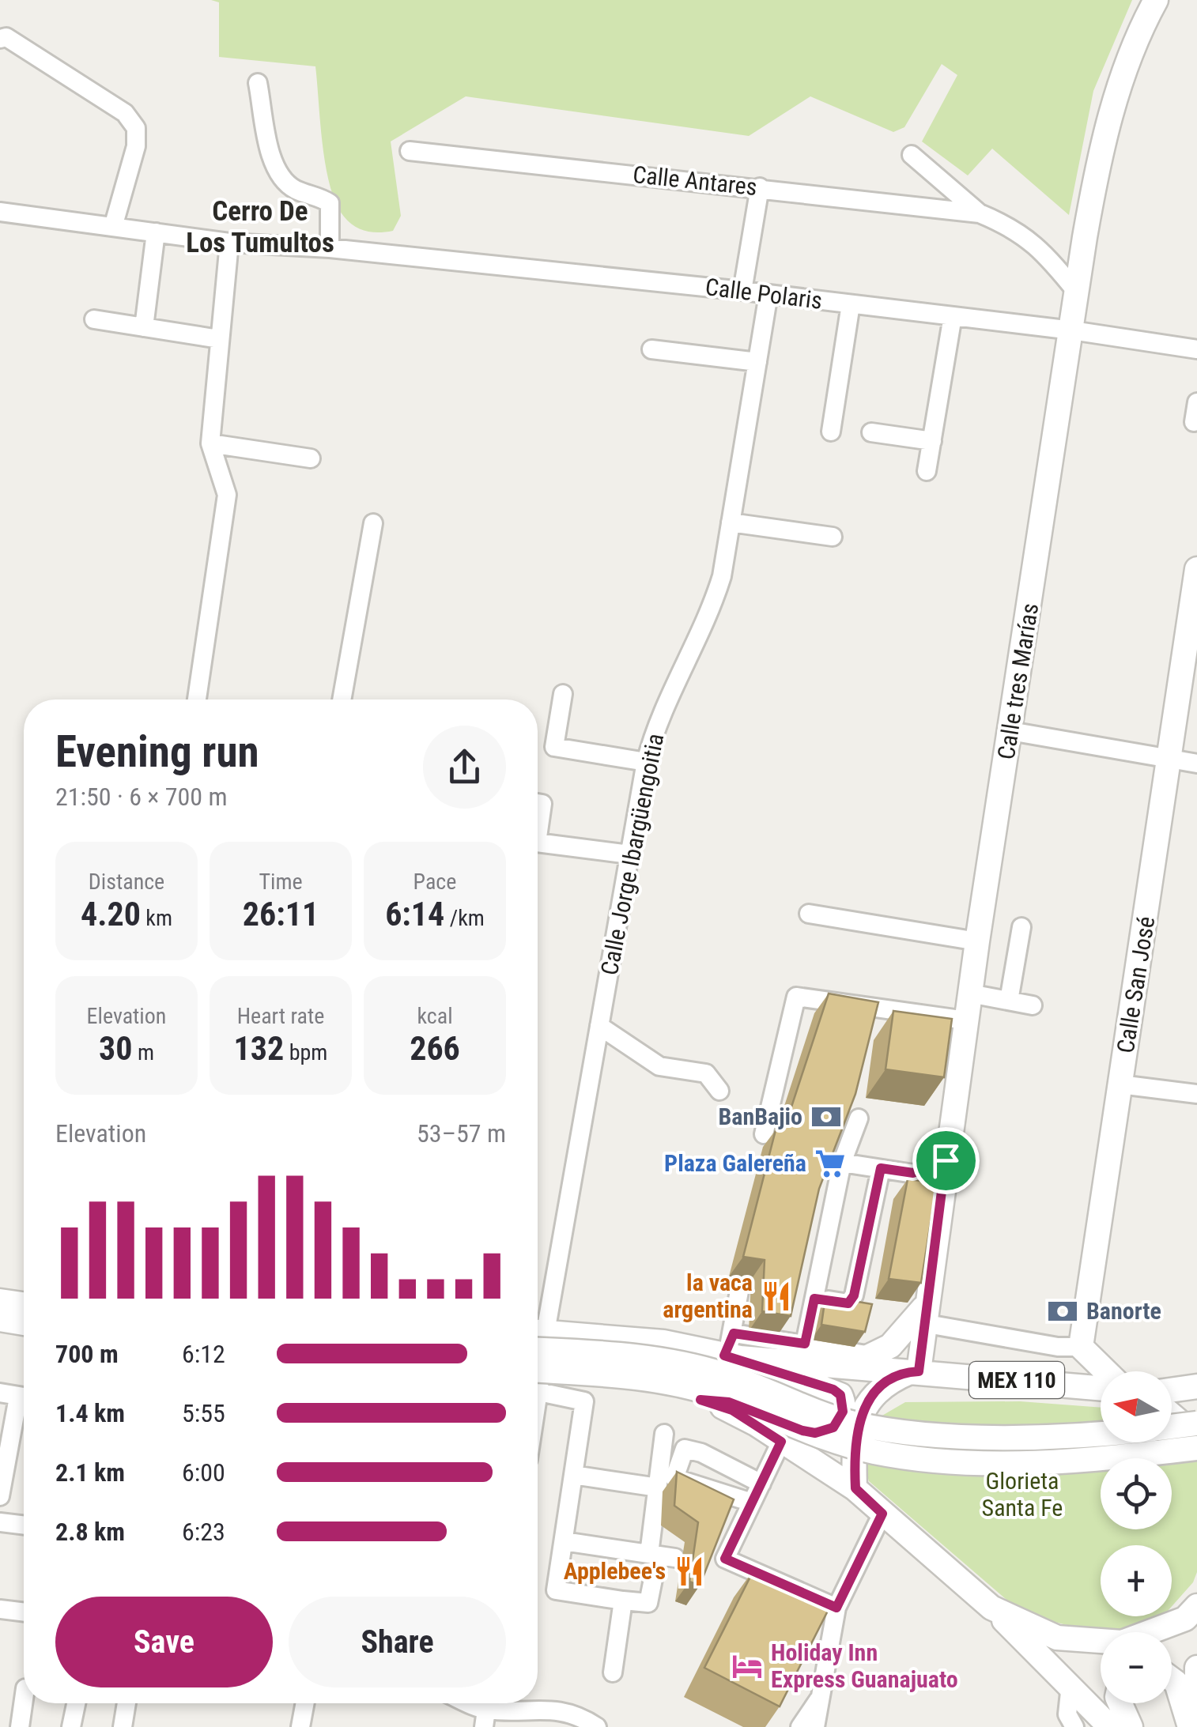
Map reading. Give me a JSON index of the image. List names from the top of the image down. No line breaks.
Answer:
{"streets":{"main road":["Calle tres Marías","Calle San José","MEX 110"],"street":["Calle Antares","Calle Polaris","Calle Jorge Ibargüengoitia"]},"crossings":[["Calle Antares","Calle tres Marías"],["Calle Polaris","Calle tres Marías"],["Calle Polaris","Calle Jorge Ibargüengoitia"],["Calle tres Marías","MEX 110"]],"districts":["Cerro De Los Tumultos"],"parks":["Glorieta Santa Fe"],"places":{"bank":["BanBajio","Banorte"],"supermarket":["Plaza Galereña"],"restaurant":["la vaca argentina","Applebee's"],"hotel":["Holiday Inn Express Guanajuato"]},"north":"left","page":{"heading":["Evening run","21:50 · 6 × 700 m"],"stats":[["Distance","4.20 km"],["Time","26:11"],["Pace","6:14 /km"],["Elevation","30 m"],["Heart rate","132 bpm"],["kcal","266"]],"chart":["Elevation","53–57 m"],"list":[{"name":"700 m","note":"6:12"},{"name":"1.4 km","note":"5:55"},{"name":"2.1 km","note":"6:00"},{"name":"2.8 km","note":"6:23"}],"map_buttons":["+","−"],"buttons":["Save","Share"]}}
